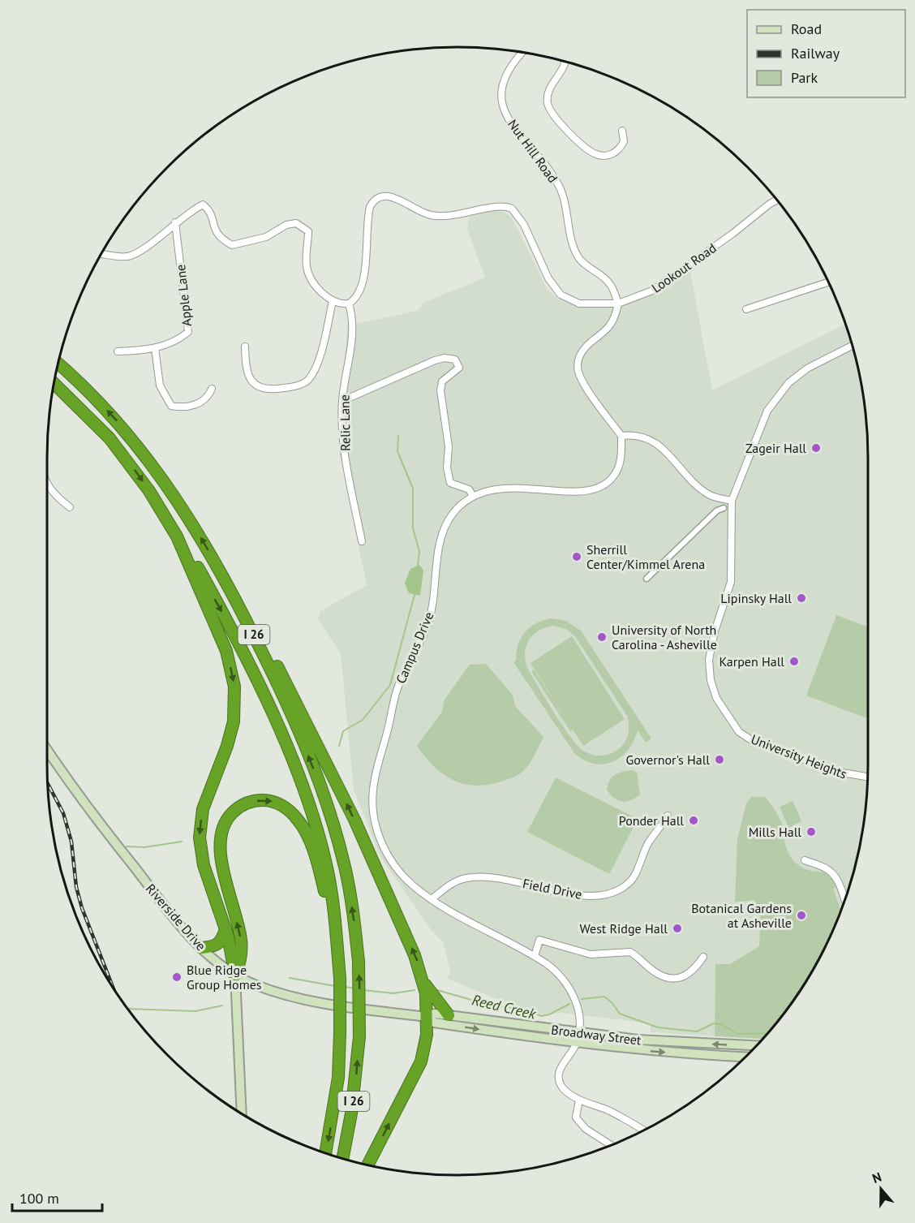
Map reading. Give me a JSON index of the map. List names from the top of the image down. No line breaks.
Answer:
{"streets":{"highway":["I 26"],"main road":["Riverside Drive","Broadway Street"],"street":["Nut Hill Road","Lookout Road","Apple Lane","Relic Lane","Campus Drive","University Heights","Field Drive"]},"crossings":[["Nut Hill Road","Lookout Road"],["Lookout Road","Relic Lane"],["Campus Drive","Field Drive"],["Campus Drive","Broadway Street"],["Riverside Drive","Broadway Street"]],"water":["Reed Creek"],"places":["Zageir Hall","Sherrill Center/Kimmel Arena","Lipinsky Hall","University of North Carolina - Asheville","Karpen Hall","Governor's Hall","Ponder Hall","Mills Hall","Botanical Gardens at Asheville","West Ridge Hall","Blue Ridge Group Homes"],"legend":["Road","Railway","Park"],"scale_bar":"100 m","north":"top"}
